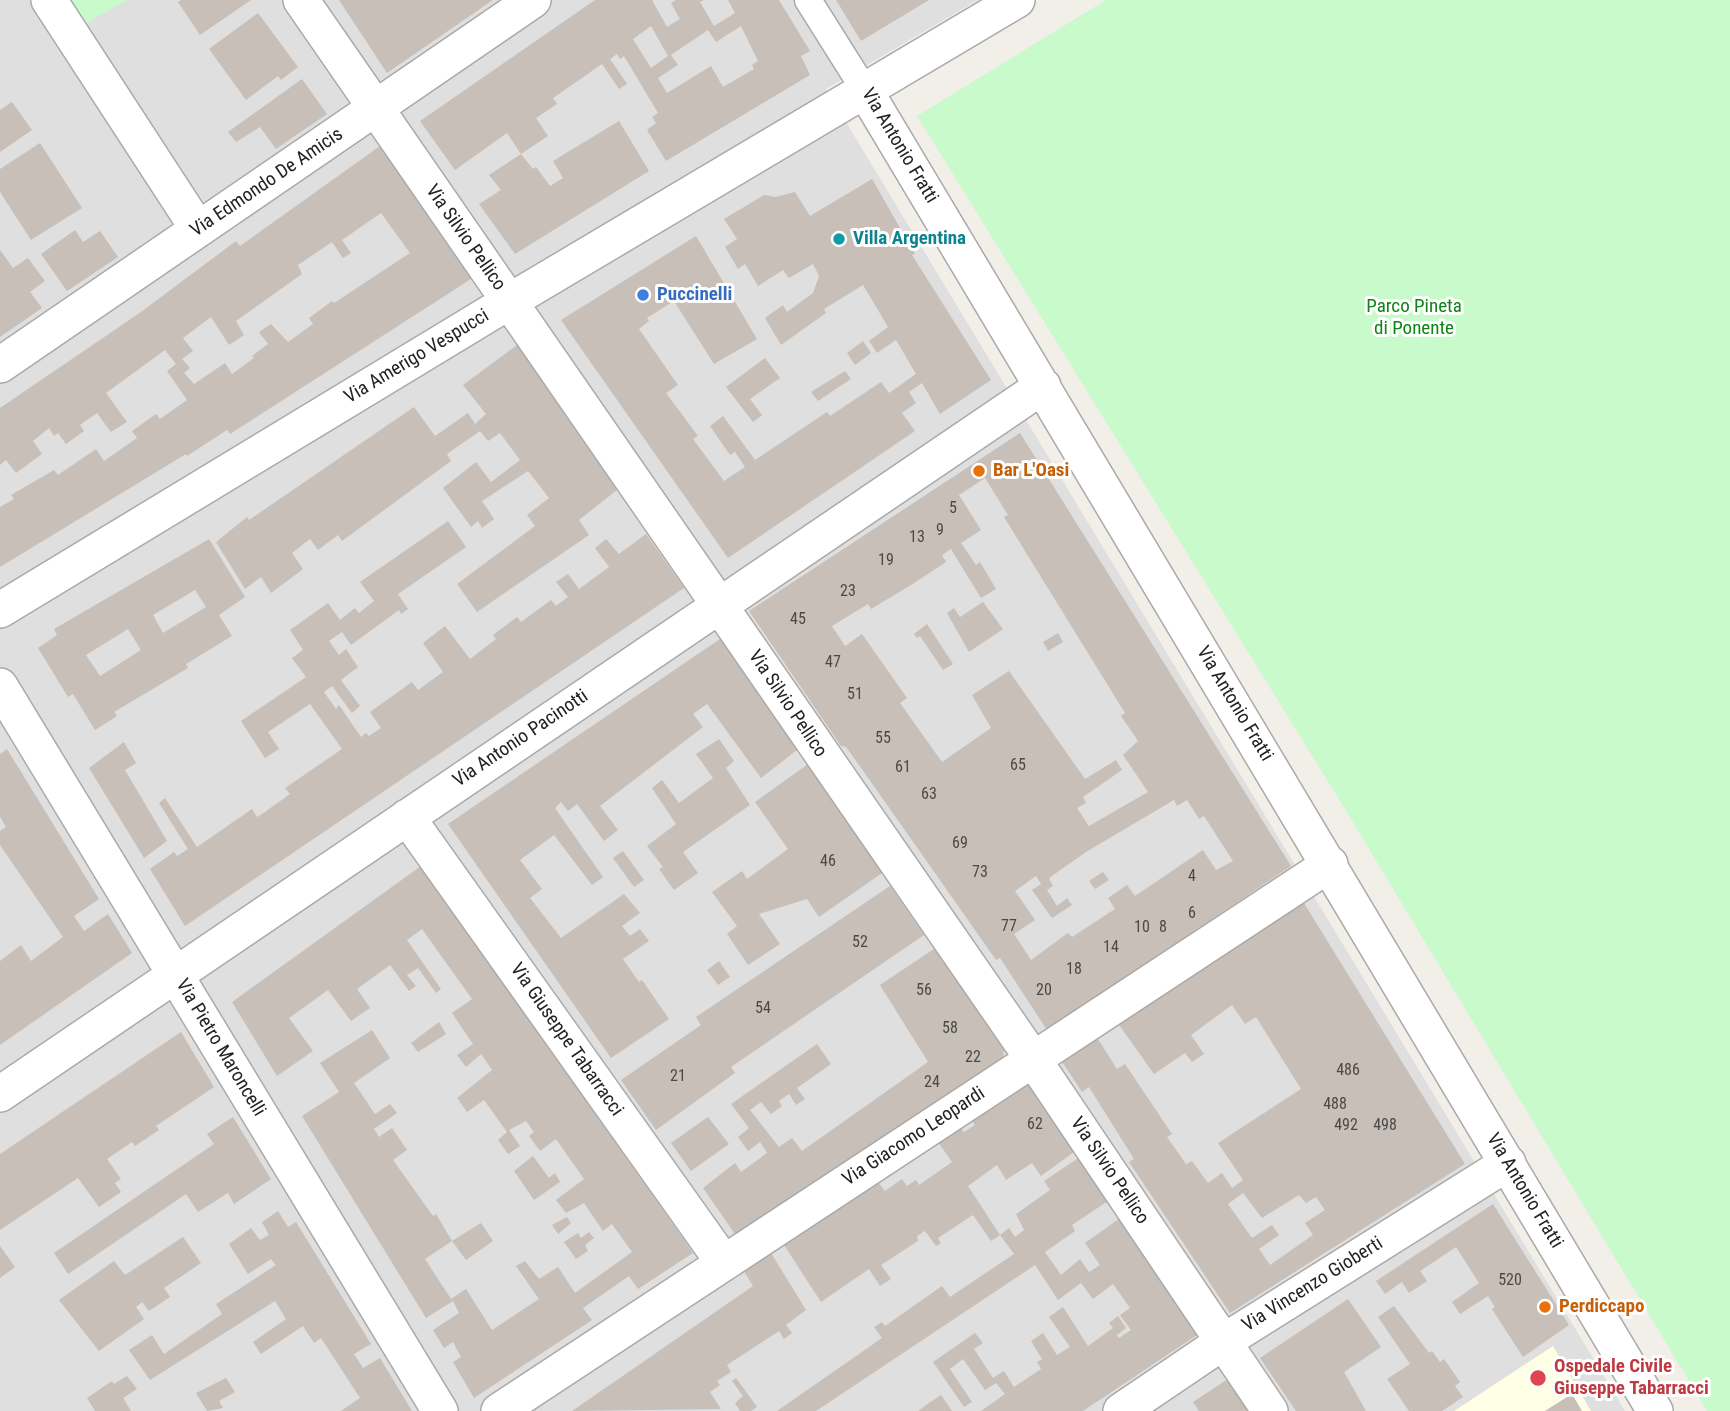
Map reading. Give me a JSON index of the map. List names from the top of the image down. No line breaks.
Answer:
{"streets":{"street":["Via Antonio Fratti","Via Edmondo De Amicis","Via Silvio Pellico","Via Amerigo Vespucci","Via Antonio Pacinotti","Via Giuseppe Tabarracci","Via Pietro Maroncelli","Via Giacomo Leopardi","Via Vincenzo Gioberti"]},"crossings":[["Via Antonio Fratti","Via Amerigo Vespucci"],["Via Antonio Fratti","Via Antonio Pacinotti"],["Via Antonio Fratti","Via Giacomo Leopardi"],["Via Antonio Fratti","Via Vincenzo Gioberti"],["Via Edmondo De Amicis","Via Silvio Pellico"],["Via Silvio Pellico","Via Amerigo Vespucci"],["Via Silvio Pellico","Via Antonio Pacinotti"],["Via Silvio Pellico","Via Giacomo Leopardi"],["Via Silvio Pellico","Via Vincenzo Gioberti"],["Via Antonio Pacinotti","Via Giuseppe Tabarracci"],["Via Antonio Pacinotti","Via Pietro Maroncelli"],["Via Giuseppe Tabarracci","Via Giacomo Leopardi"]],"parks":["Parco Pineta di Ponente"],"places":["Villa Argentina","Puccinelli","Bar L'Oasi","Perdiccapo","Ospedale Civile Giuseppe Tabarracci"],"house_numbers":["5","9","13","19","23","45","47","51","55","65","61","63","69","46","73","4","6","77","10","8","52","14","18","56","20","54","58","22","486","21","24","488","62","492","498","520"]}
